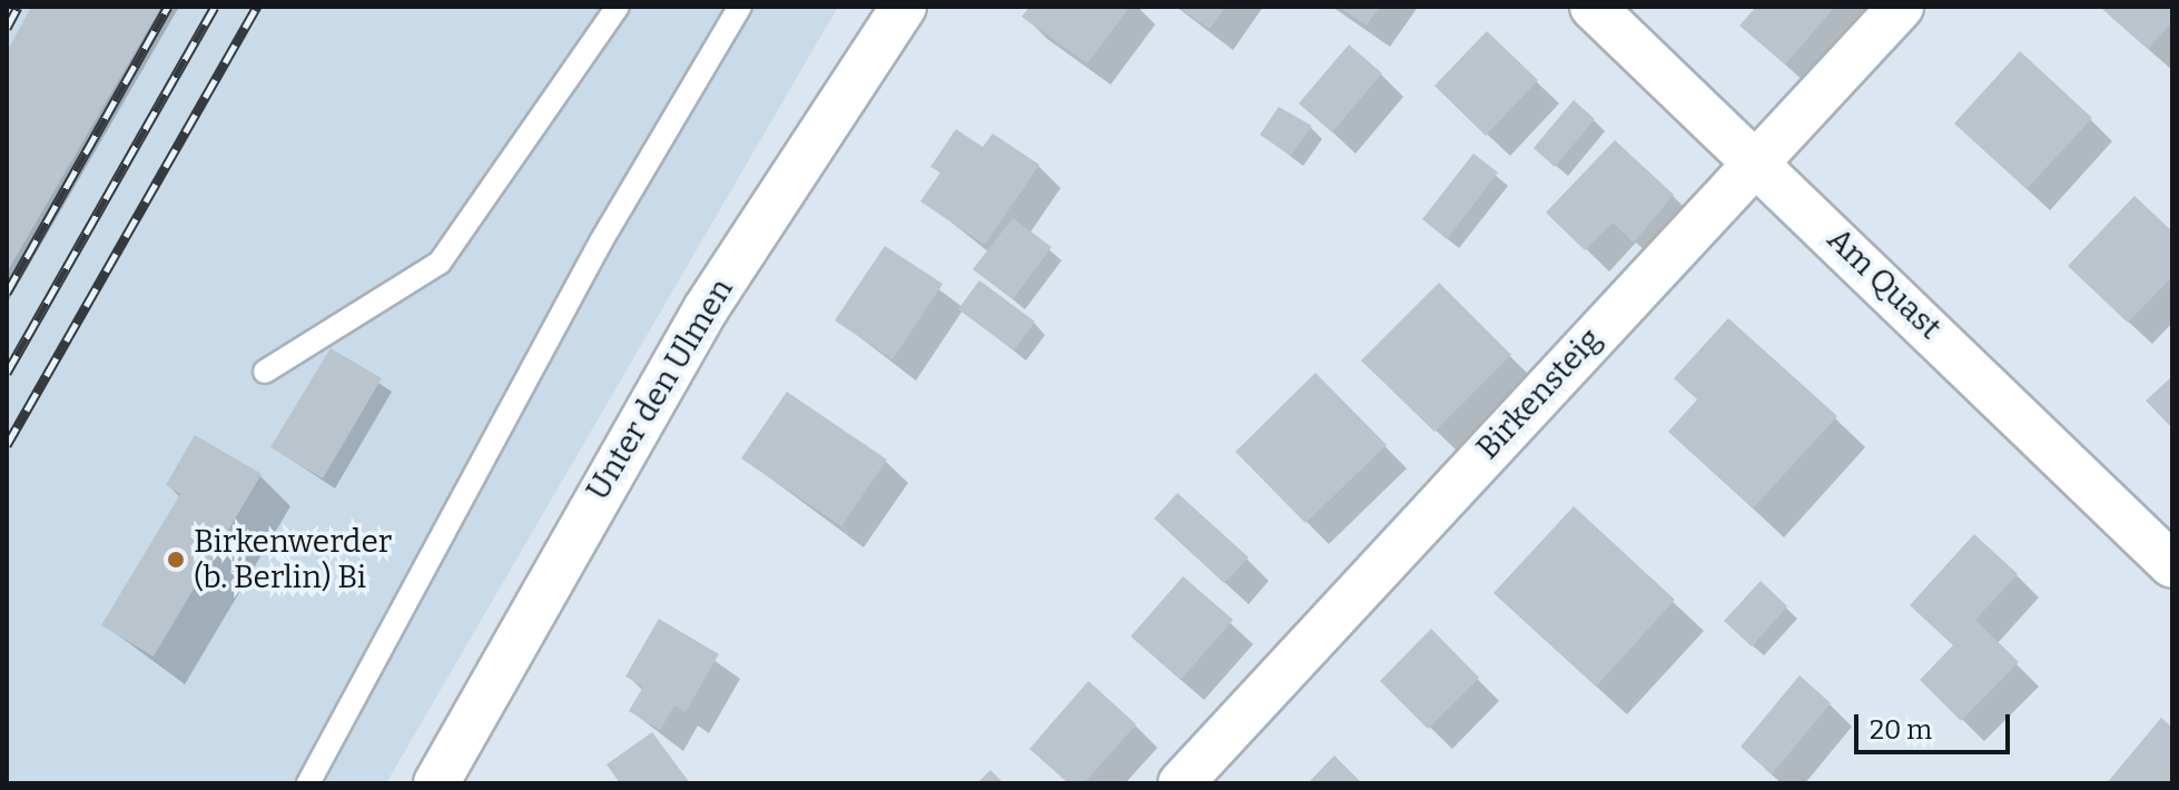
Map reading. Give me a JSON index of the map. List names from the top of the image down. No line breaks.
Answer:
{"streets":{"street":["Am Quast","Unter den Ulmen","Birkensteig"]},"crossings":[["Am Quast","Birkensteig"]],"places":["Birkenwerder (b. Berlin) Bi"],"scale_bar":"20 m"}
